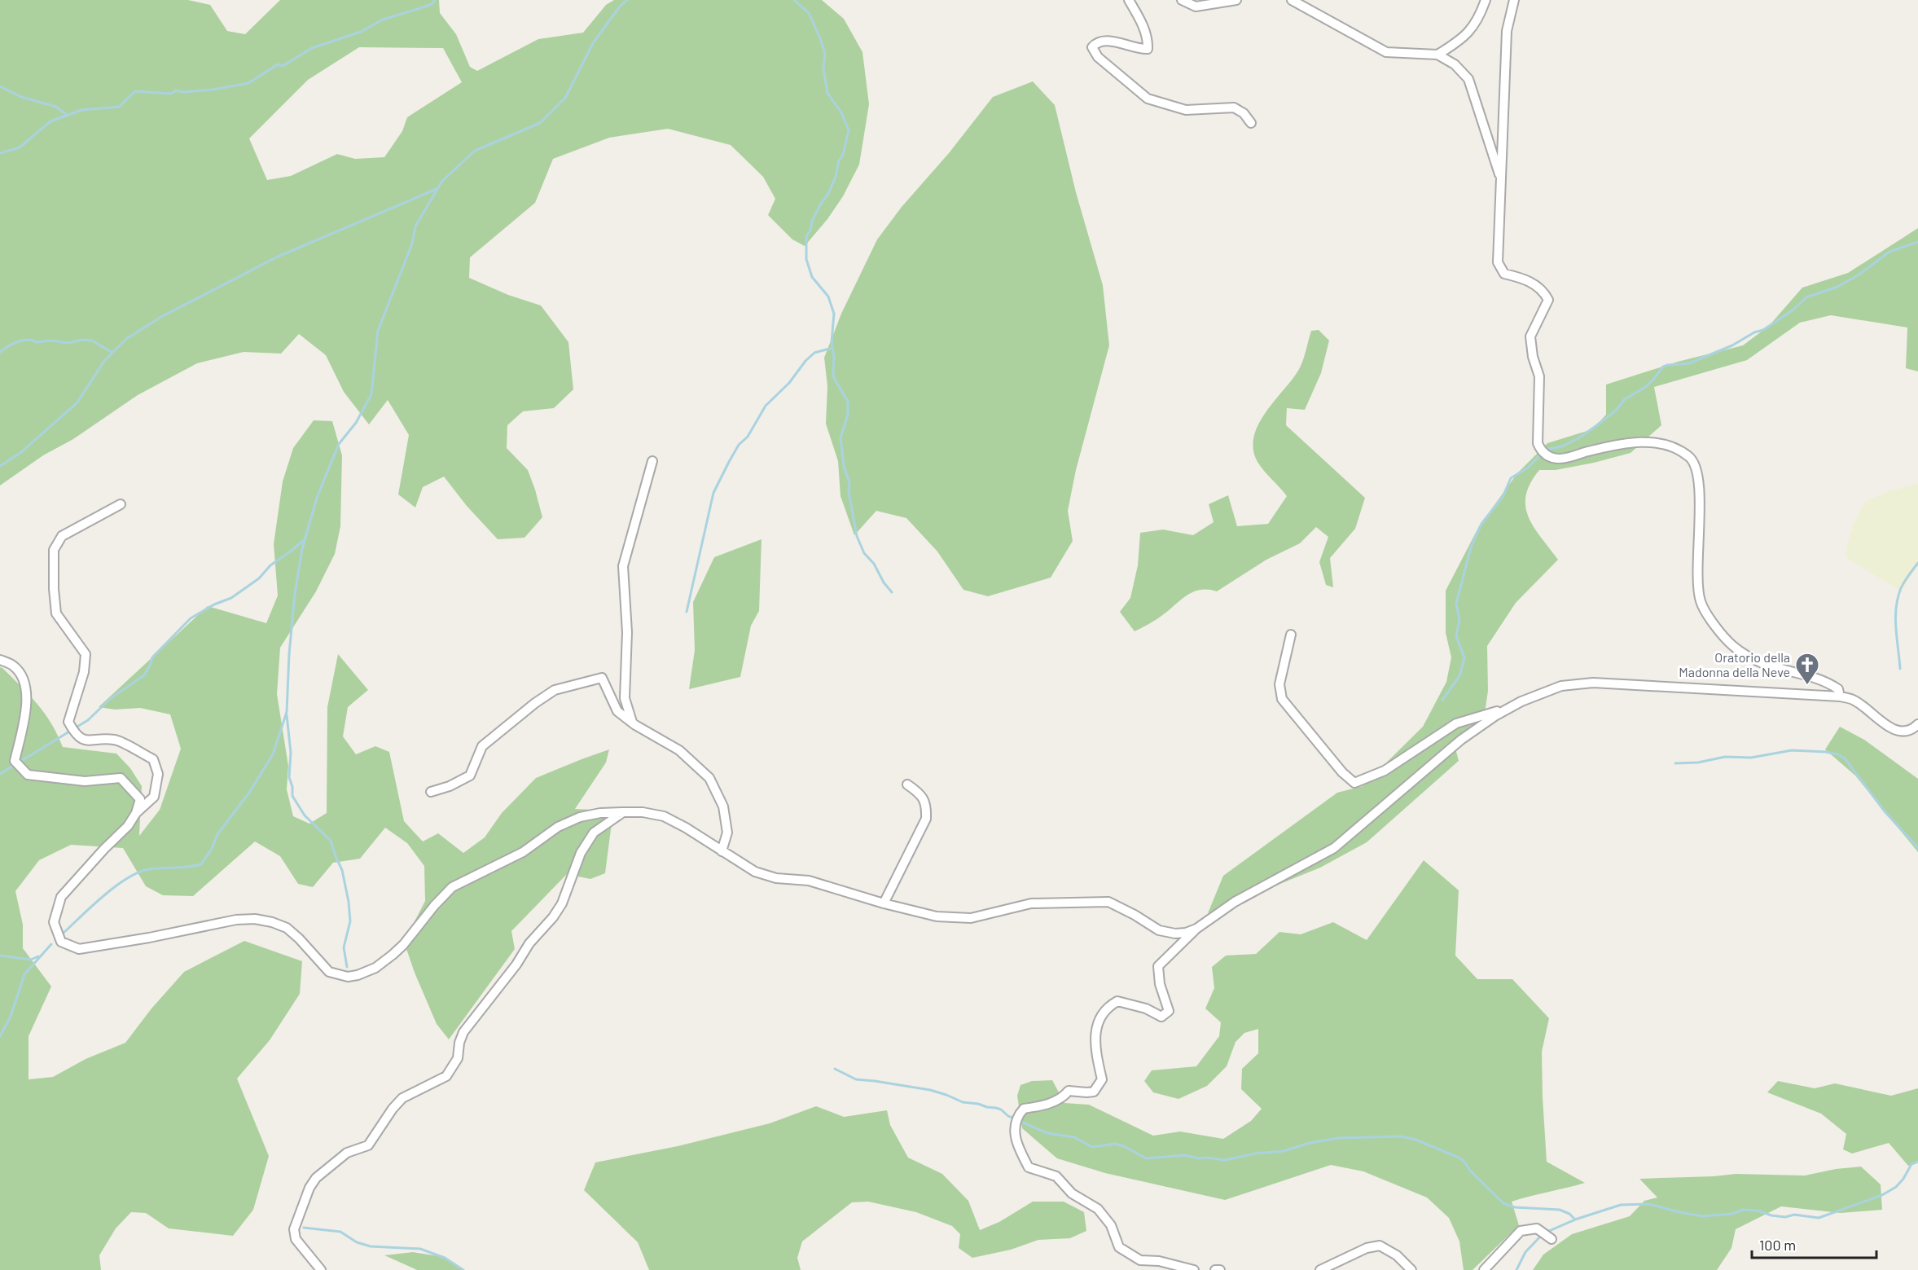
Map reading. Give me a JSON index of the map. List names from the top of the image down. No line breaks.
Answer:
{"places":{"church":["Oratorio della Madonna della Neve"]},"scale_bar":"100 m"}
